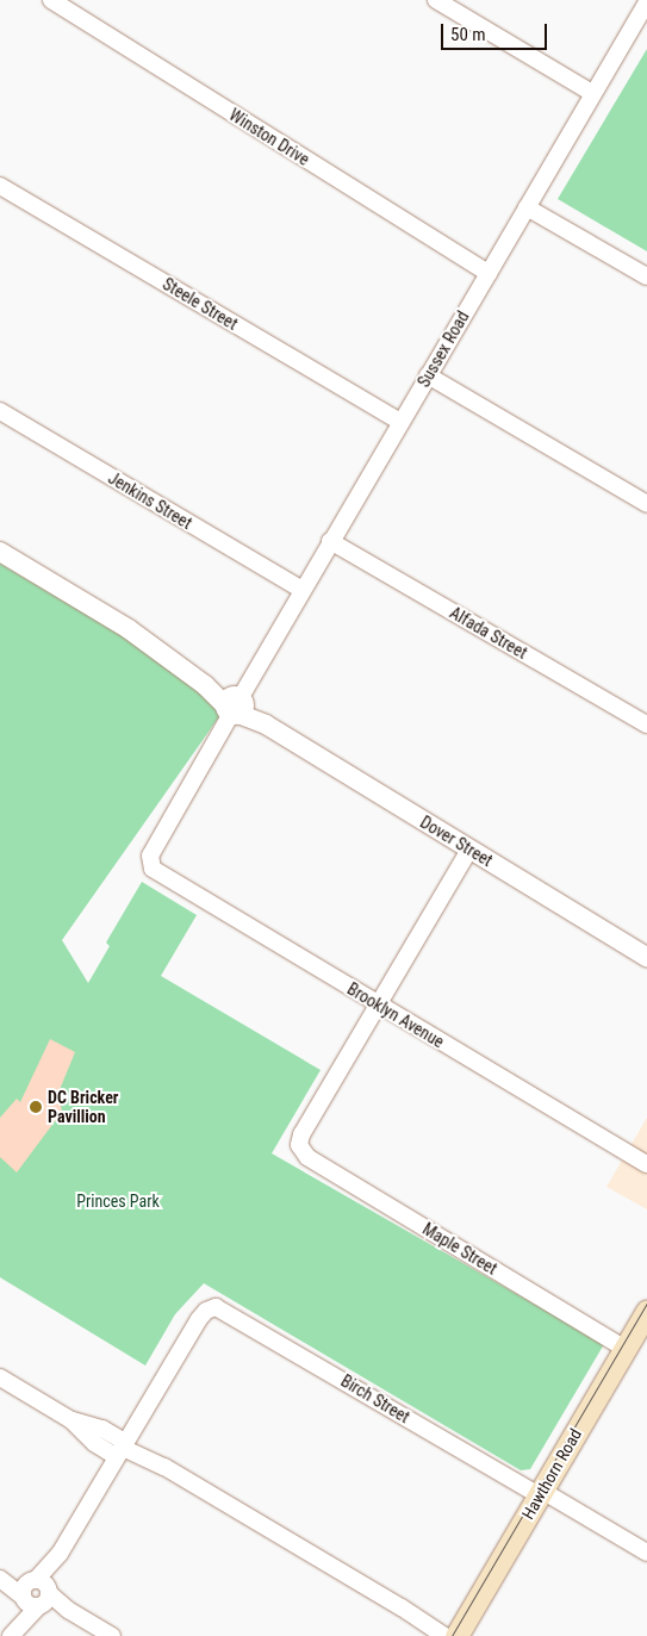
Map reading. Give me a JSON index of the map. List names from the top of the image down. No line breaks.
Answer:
{"streets":{"main road":["Hawthorn Road"],"street":["Winston Drive","Steele Street","Sussex Road","Jenkins Street","Alfada Street","Dover Street","Brooklyn Avenue","Maple Street","Birch Street"]},"crossings":[["Winston Drive","Sussex Road"],["Steele Street","Sussex Road"],["Sussex Road","Jenkins Street"],["Sussex Road","Alfada Street"],["Sussex Road","Dover Street"],["Sussex Road","Brooklyn Avenue"],["Brooklyn Avenue","Maple Street"],["Maple Street","Hawthorn Road"],["Birch Street","Hawthorn Road"]],"parks":["Princes Park"],"places":["DC Bricker Pavillion"],"scale_bar":"50 m"}
